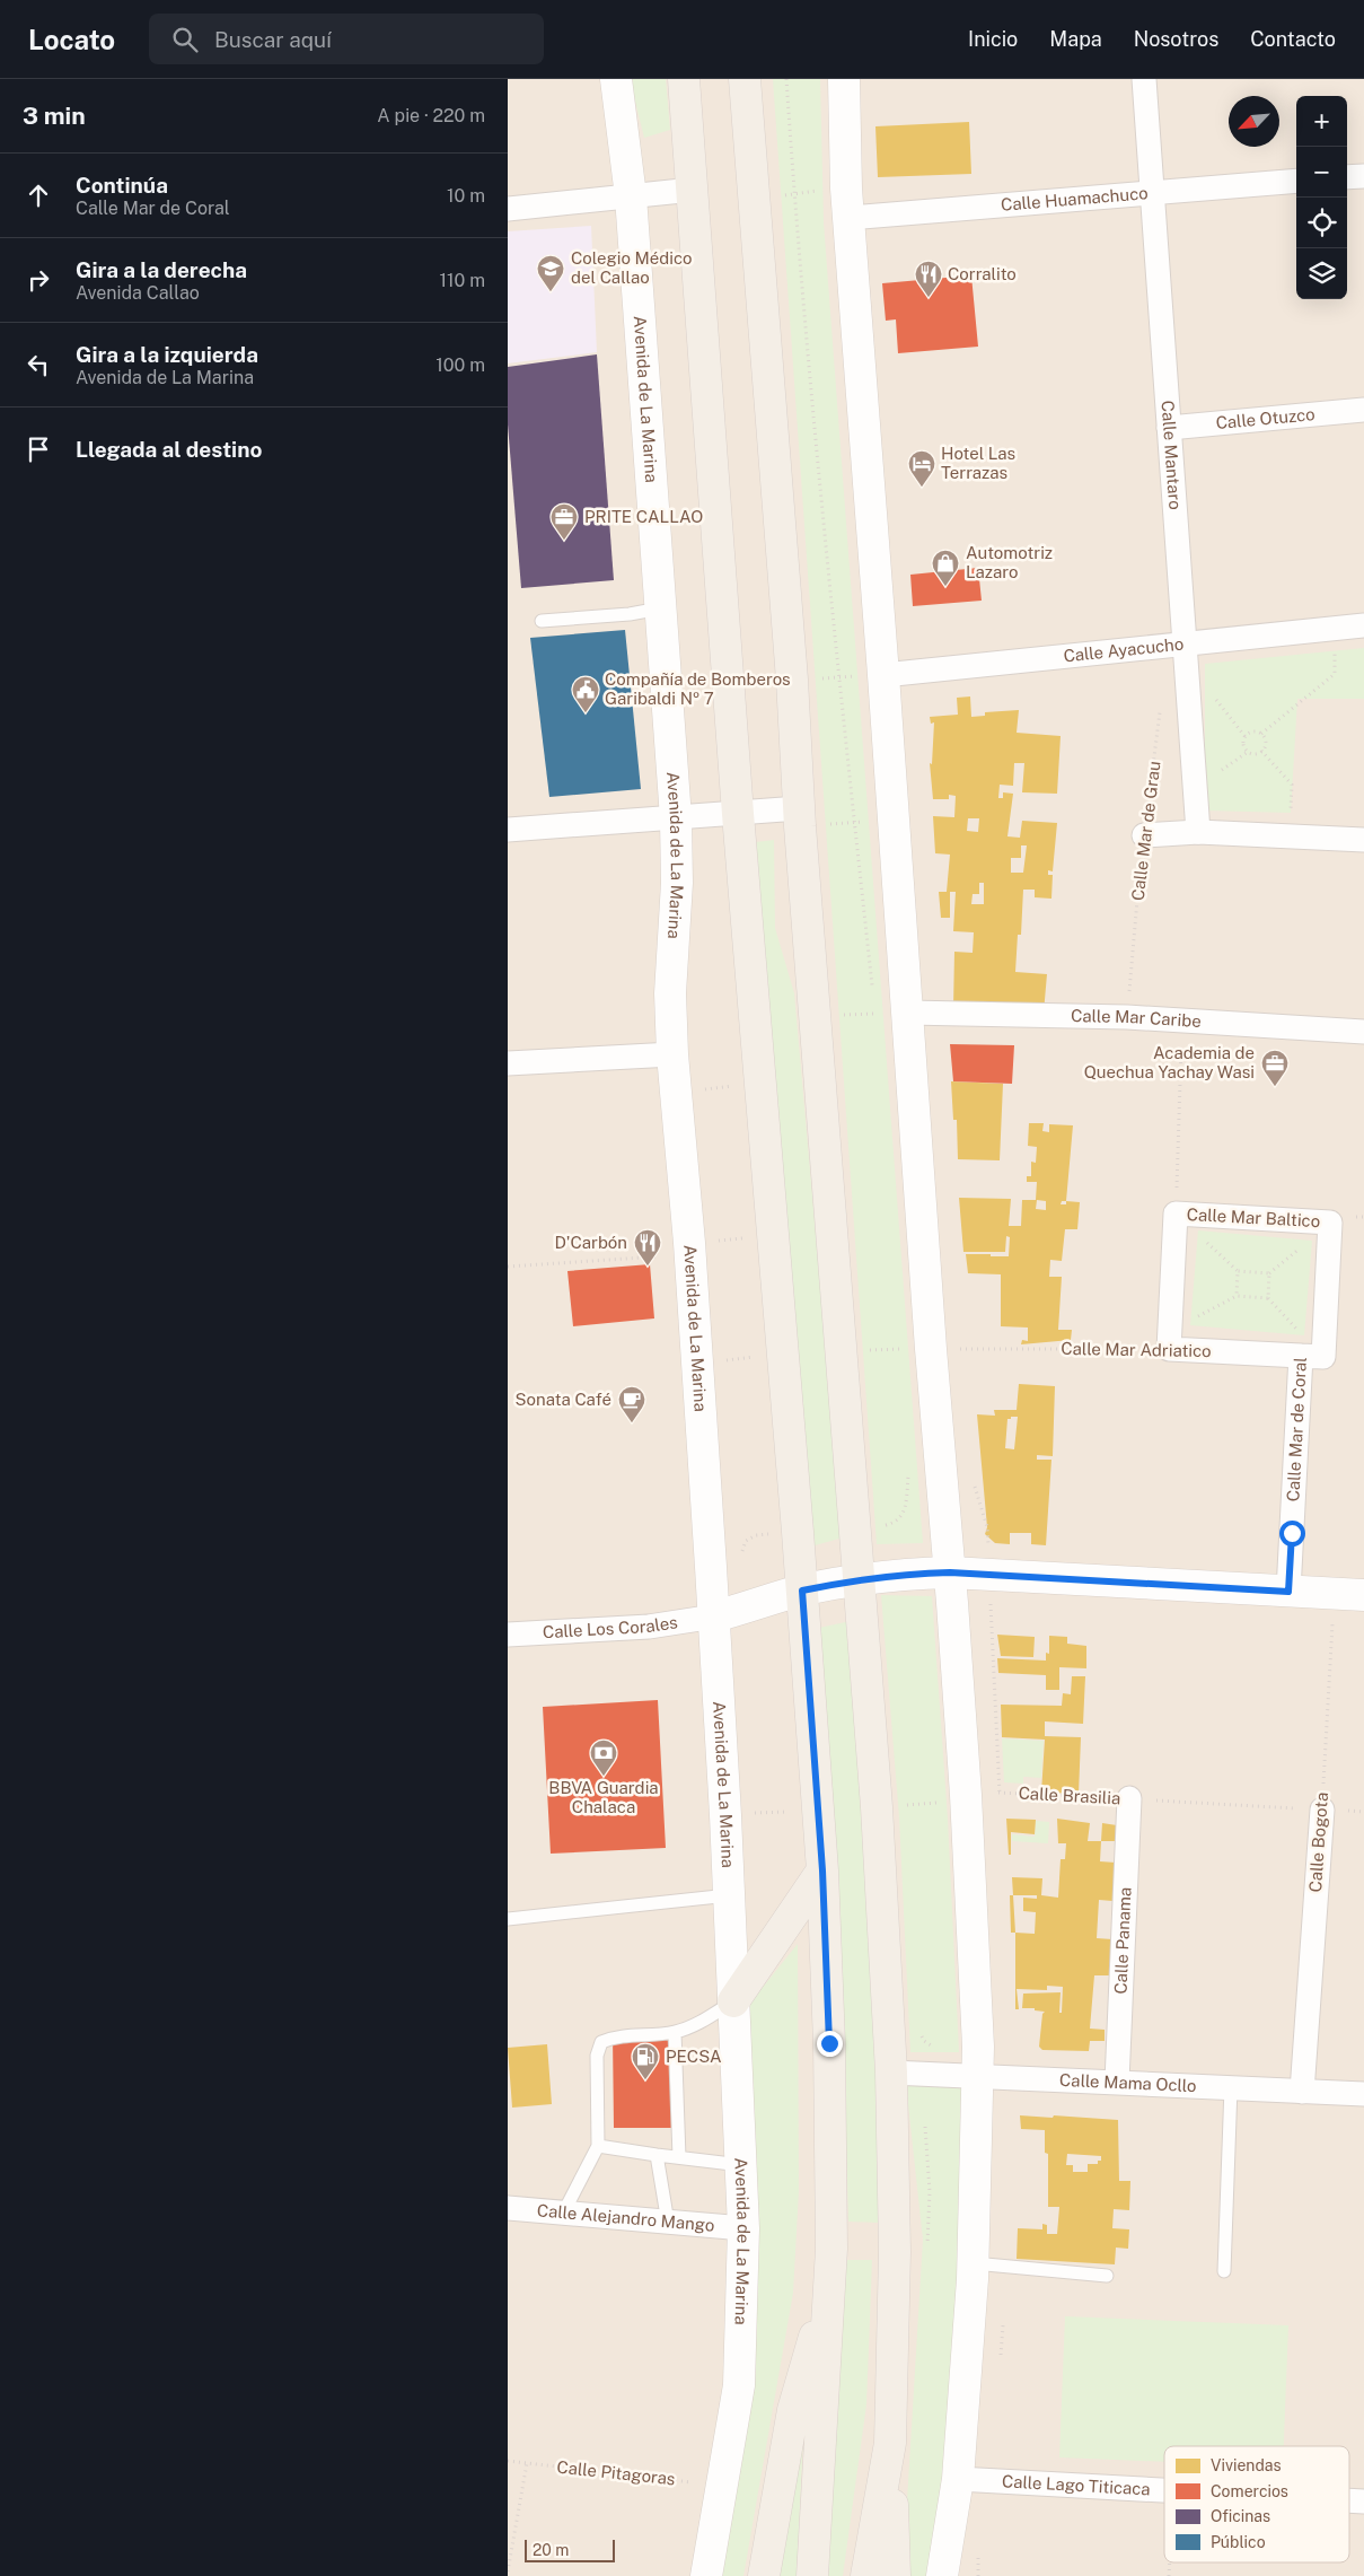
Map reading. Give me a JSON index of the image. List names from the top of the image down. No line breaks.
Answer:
{"streets":{"main road":["Avenida de La Marina"],"street":["Calle Huamachuco","Calle Otuzco","Calle Mantaro","Calle Ayacucho","Calle Mar Caribe","Calle Mar Baltico","Calle Mar Adriatico","Calle Mar de Coral","Calle Los Corales","Calle Bogota","Calle Panama","Calle Mama Ocllo","Calle Alejandro Mango","Calle Lago Titicaca"],"path":["Calle Mar de Grau","Calle Brasilia","Calle Pitagoras"]},"crossings":[["Calle Huamachuco","Calle Mantaro"],["Avenida de La Marina","Calle Los Corales"],["Avenida de La Marina","Calle Alejandro Mango"],["Avenida de La Marina","Calle Pitagoras"],["Calle Otuzco","Calle Mantaro"],["Calle Mantaro","Calle Ayacucho"],["Calle Mar de Grau","Calle Mar Caribe"],["Calle Mar Baltico","Calle Mar de Coral"],["Calle Mar Adriatico","Calle Mar de Coral"],["Calle Brasilia","Calle Bogota"],["Calle Brasilia","Calle Panama"],["Calle Bogota","Calle Mama Ocllo"],["Calle Panama","Calle Mama Ocllo"]],"places":{"school or university":["Colegio Médico del Callao"],"restaurant":["Corralito","D'Carbón"],"hotel":["Hotel Las Terrazas"],"office":["PRITE CALLAO","Academia de Quechua Yachay Wasi"],"shop":["Automotriz Lazaro"],"public building":["Compañía de Bomberos Garibaldi Nº 7"],"cafe":["Sonata Café"],"bank":["BBVA Guardia Chalaca"],"fuel station":["PECSA"]},"legend":["Viviendas","Comercios","Oficinas","Público"],"scale_bar":"20 m","north":"bottom left","page":{"header":"Locato","search":"Buscar aquí","nav":["Inicio","Mapa","Nosotros","Contacto"],"heading":["3 min","A pie · 220 m"],"map_buttons":["+","−"],"list":[["Continúa","Calle Mar de Coral","10 m"],["Gira a la derecha","Avenida Callao","110 m"],["Gira a la izquierda","Avenida de La Marina","100 m"],"Llegada al destino"],"scale":"20 m"}}
